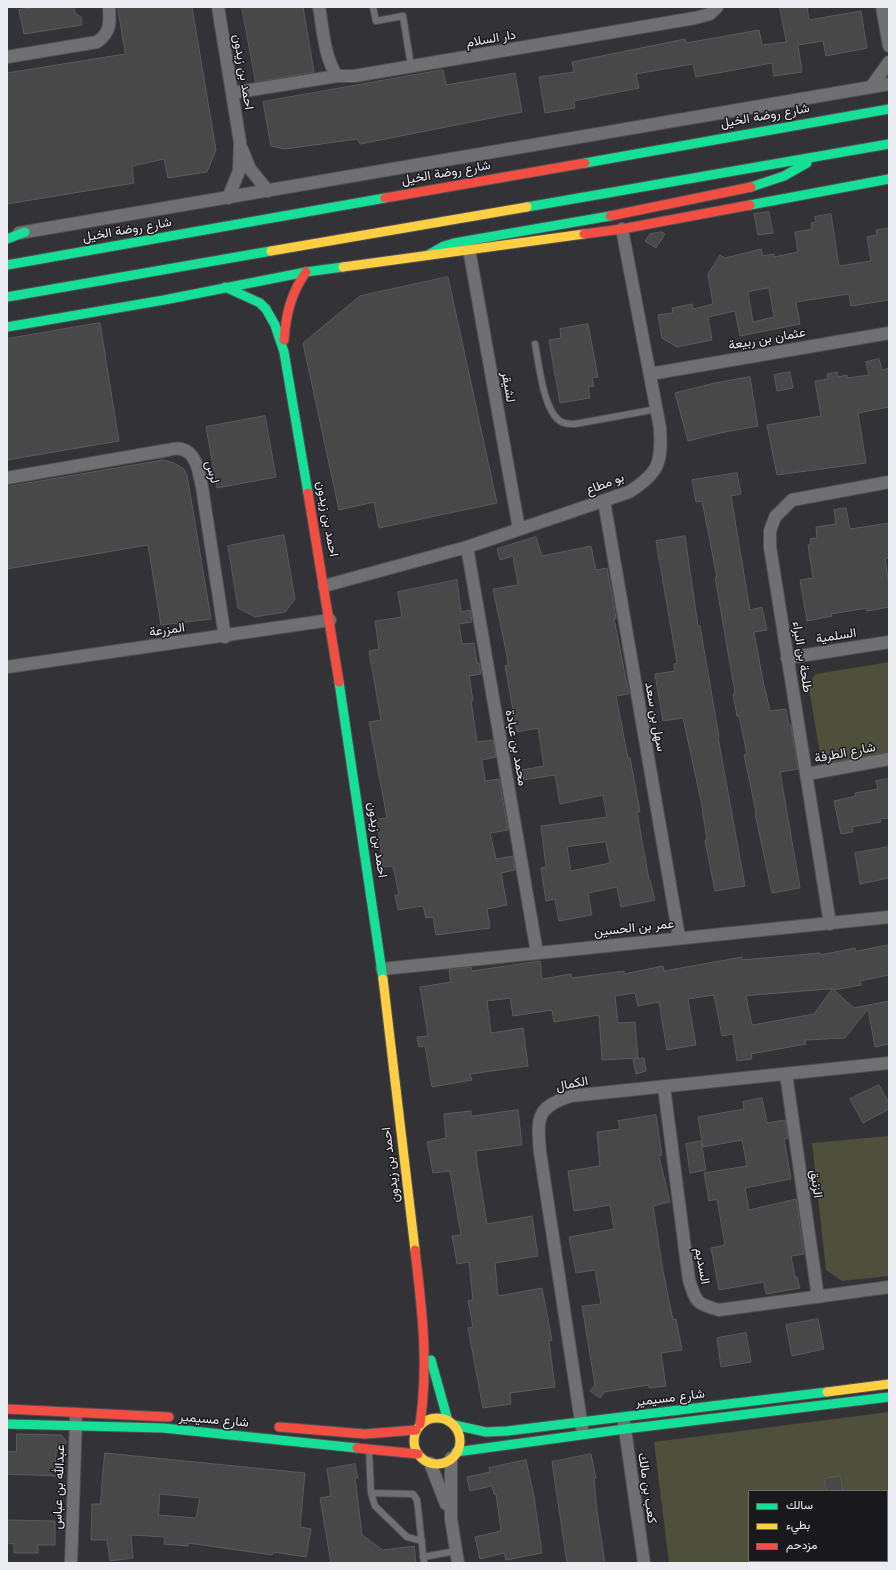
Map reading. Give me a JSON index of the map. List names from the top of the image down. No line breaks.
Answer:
{"streets":{"street":["دار السلام","احمد بن زيدون","شارع روضة الخيل","عثمان بن ربيعة","لشيقر","لرس","بو مطاع","المزرعة","السلمية","طلحة بن البراء","سهل بن سعد","محمد بن عبادة","شارع الطرفة","عمر بن الحسين","الكمال","الزنبق","السديم","شارع مسيمير","عبدالله بن عباس","كعب بن مالك"]},"crossings":[["دار السلام","احمد بن زيدون"],["احمد بن زيدون","شارع روضة الخيل"],["احمد بن زيدون","بو مطاع"],["احمد بن زيدون","المزرعة"],["احمد بن زيدون","عمر بن الحسين"],["احمد بن زيدون","شارع مسيمير"],["عثمان بن ربيعة","بو مطاع"],["لشيقر","بو مطاع"],["لرس","المزرعة"],["بو مطاع","سهل بن سعد"],["بو مطاع","محمد بن عبادة"],["السلمية","طلحة بن البراء"],["طلحة بن البراء","شارع الطرفة"],["طلحة بن البراء","عمر بن الحسين"],["سهل بن سعد","عمر بن الحسين"],["محمد بن عبادة","عمر بن الحسين"],["الكمال","الزنبق"],["الكمال","السديم"],["الكمال","شارع مسيمير"],["الزنبق","السديم"],["شارع مسيمير","عبدالله بن عباس"],["شارع مسيمير","كعب بن مالك"]],"legend":["سالك","بطيء","مزدحم"]}
